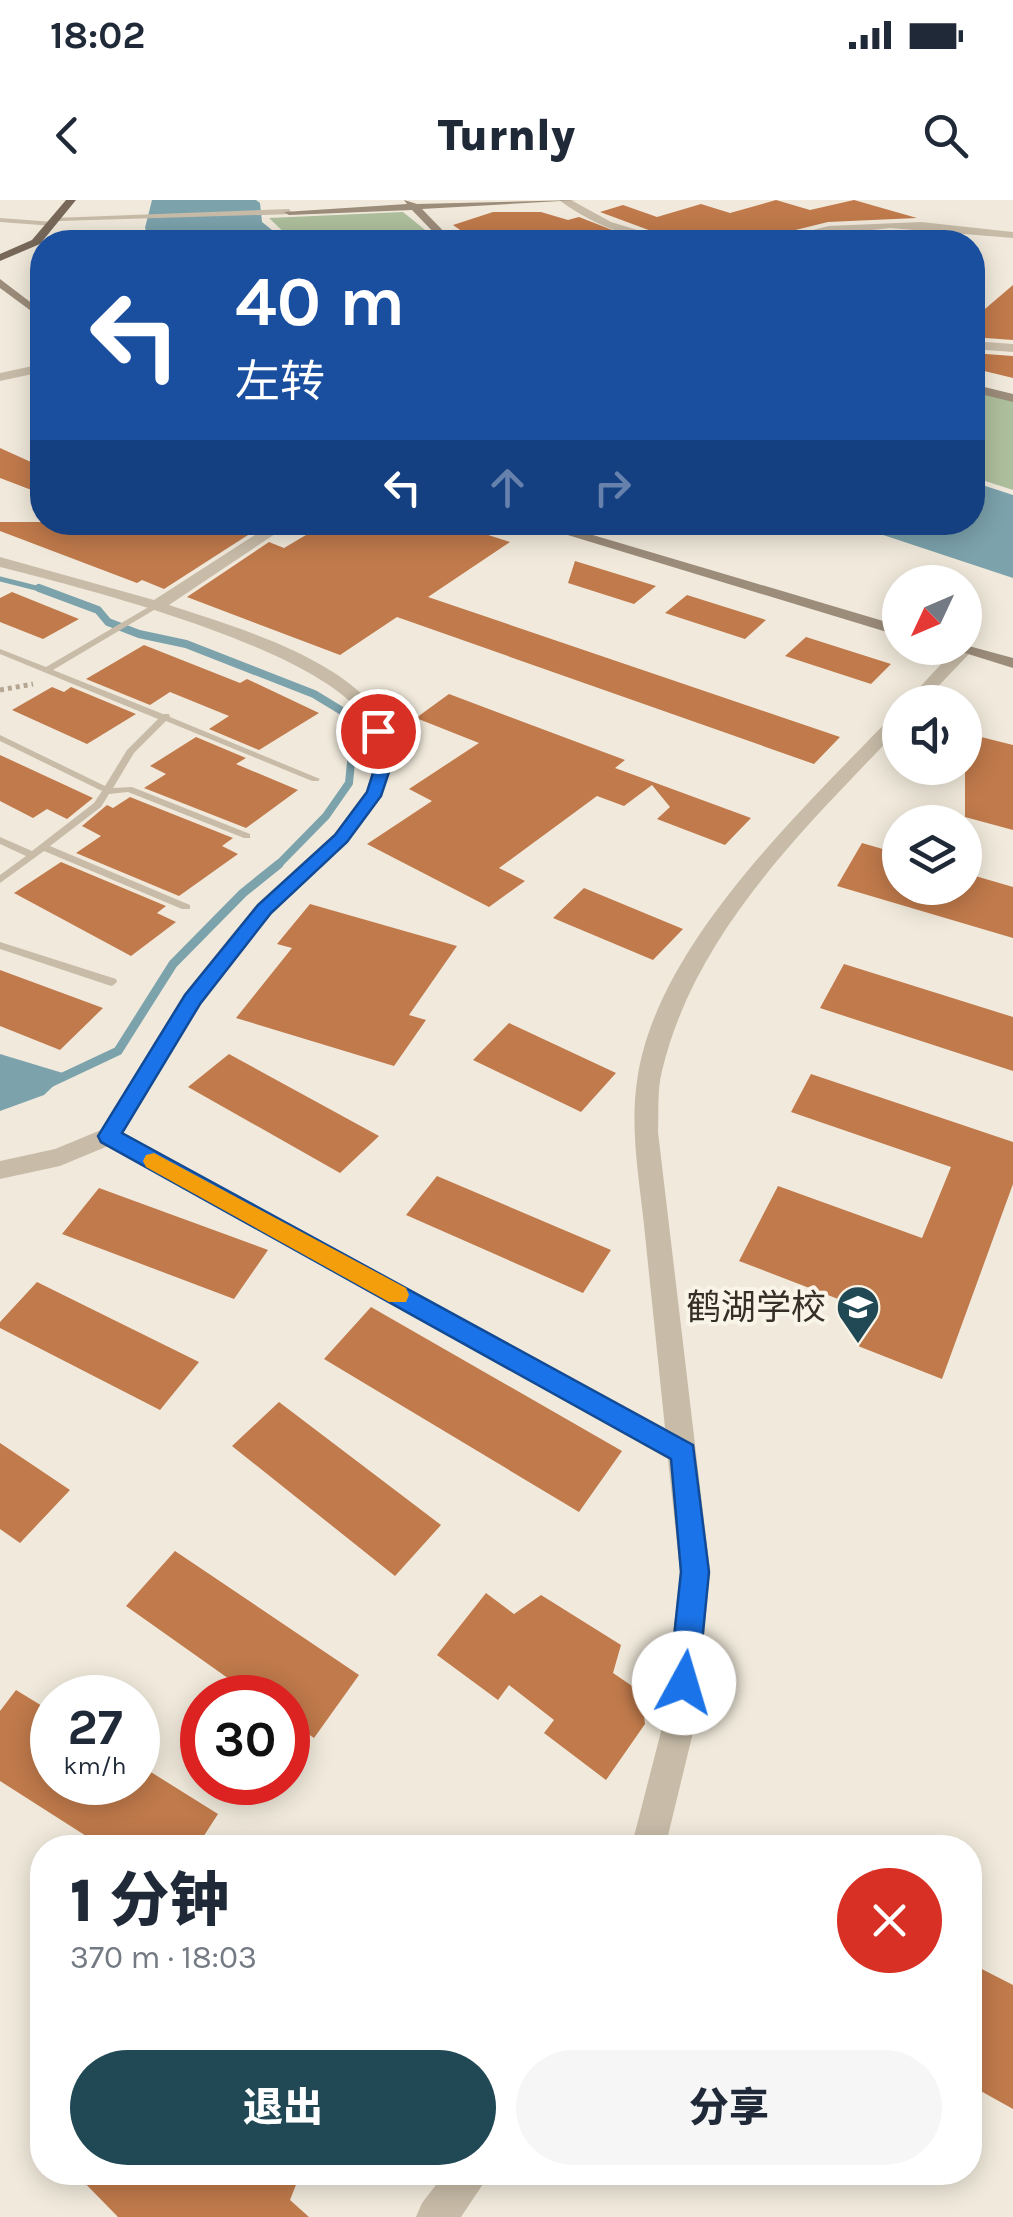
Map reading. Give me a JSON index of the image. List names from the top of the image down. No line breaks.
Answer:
{"places":{"school or university":["鹤湖学校"]},"north":"bottom left","page":{"status":"18:02","header":"Turnly","turn":["40 m","左转"],"speed":"27 km/h","limit":"30","heading":["1 分钟","370 m · 18:03"],"buttons":["退出","分享"]}}
